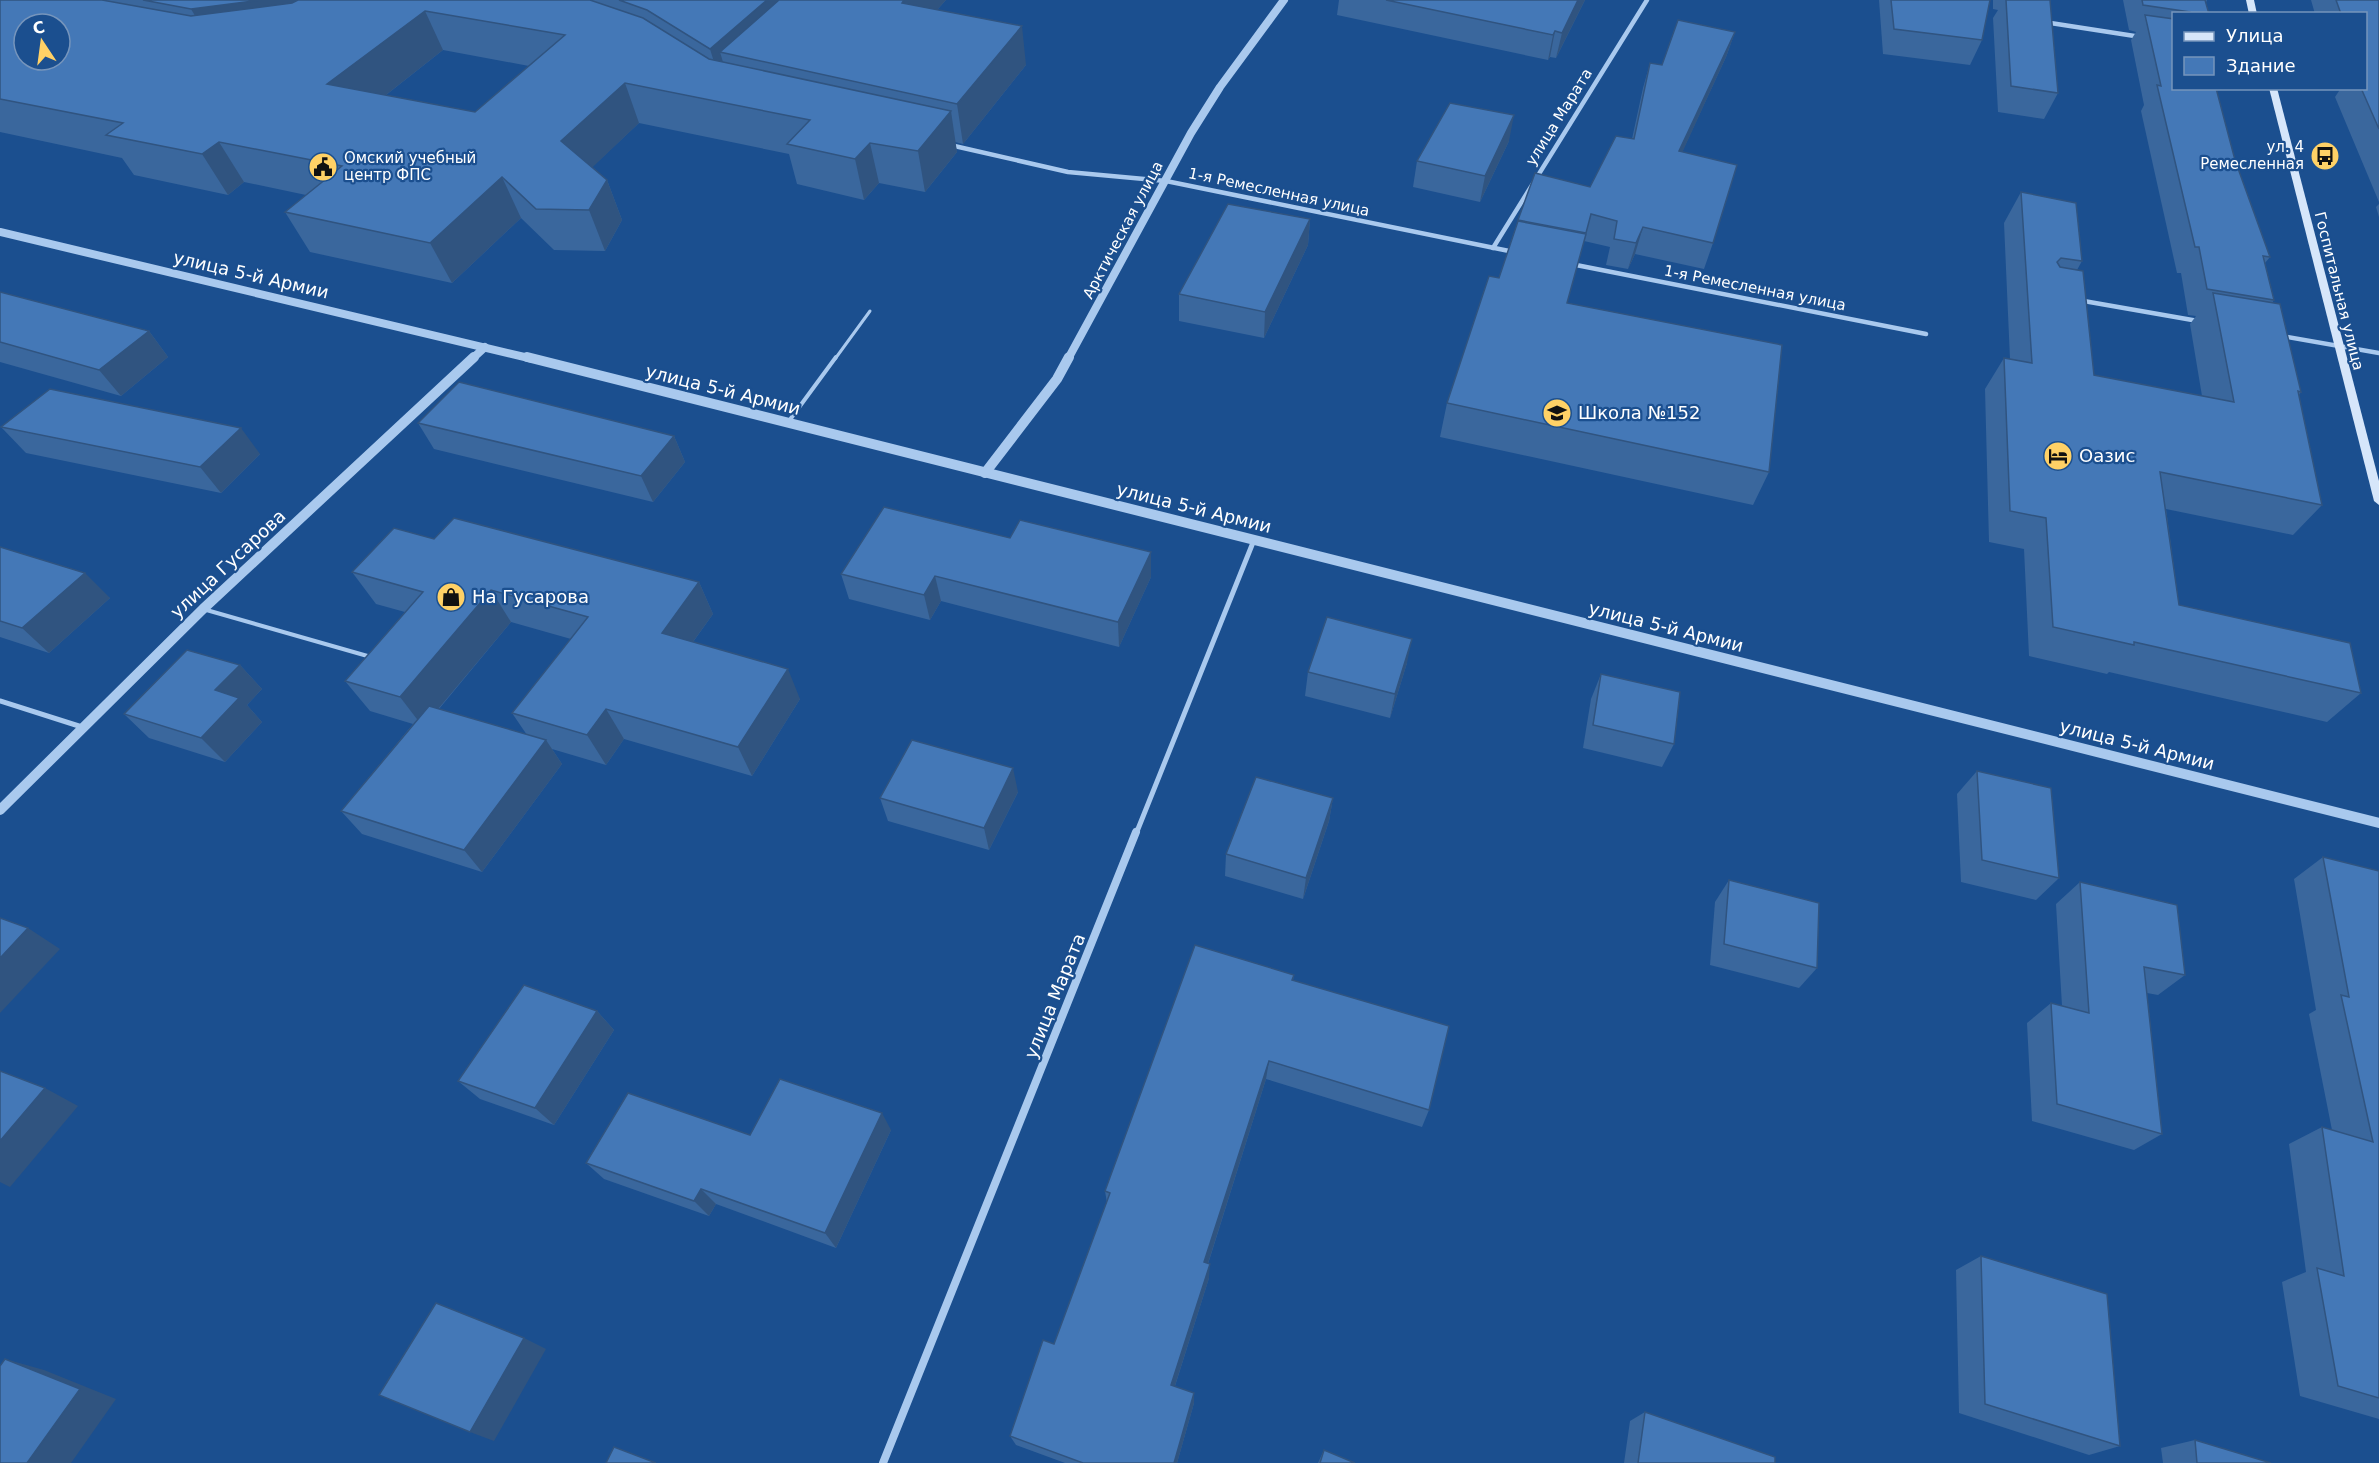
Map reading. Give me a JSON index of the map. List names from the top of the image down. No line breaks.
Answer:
{"streets":{"main road":["Госпитальная улица"],"street":["улица Марата","1-я Ремесленная улица","Арктическая улица","улица 5-й Армии","улица Гусарова"]},"crossings":[["улица Марата","1-я Ремесленная улица"],["улица Марата","улица 5-й Армии"],["1-я Ремесленная улица","Арктическая улица"],["Арктическая улица","улица 5-й Армии"],["улица 5-й Армии","улица Гусарова"]],"places":{"bus stop":["ул. 4 Ремесленная"],"public building":["Омский учебный центр ФПС"],"school or university":["Школа №152"],"hotel":["Оазис"],"shop":["На Гусарова"]},"legend":["Улица","Здание"],"north":"top"}
